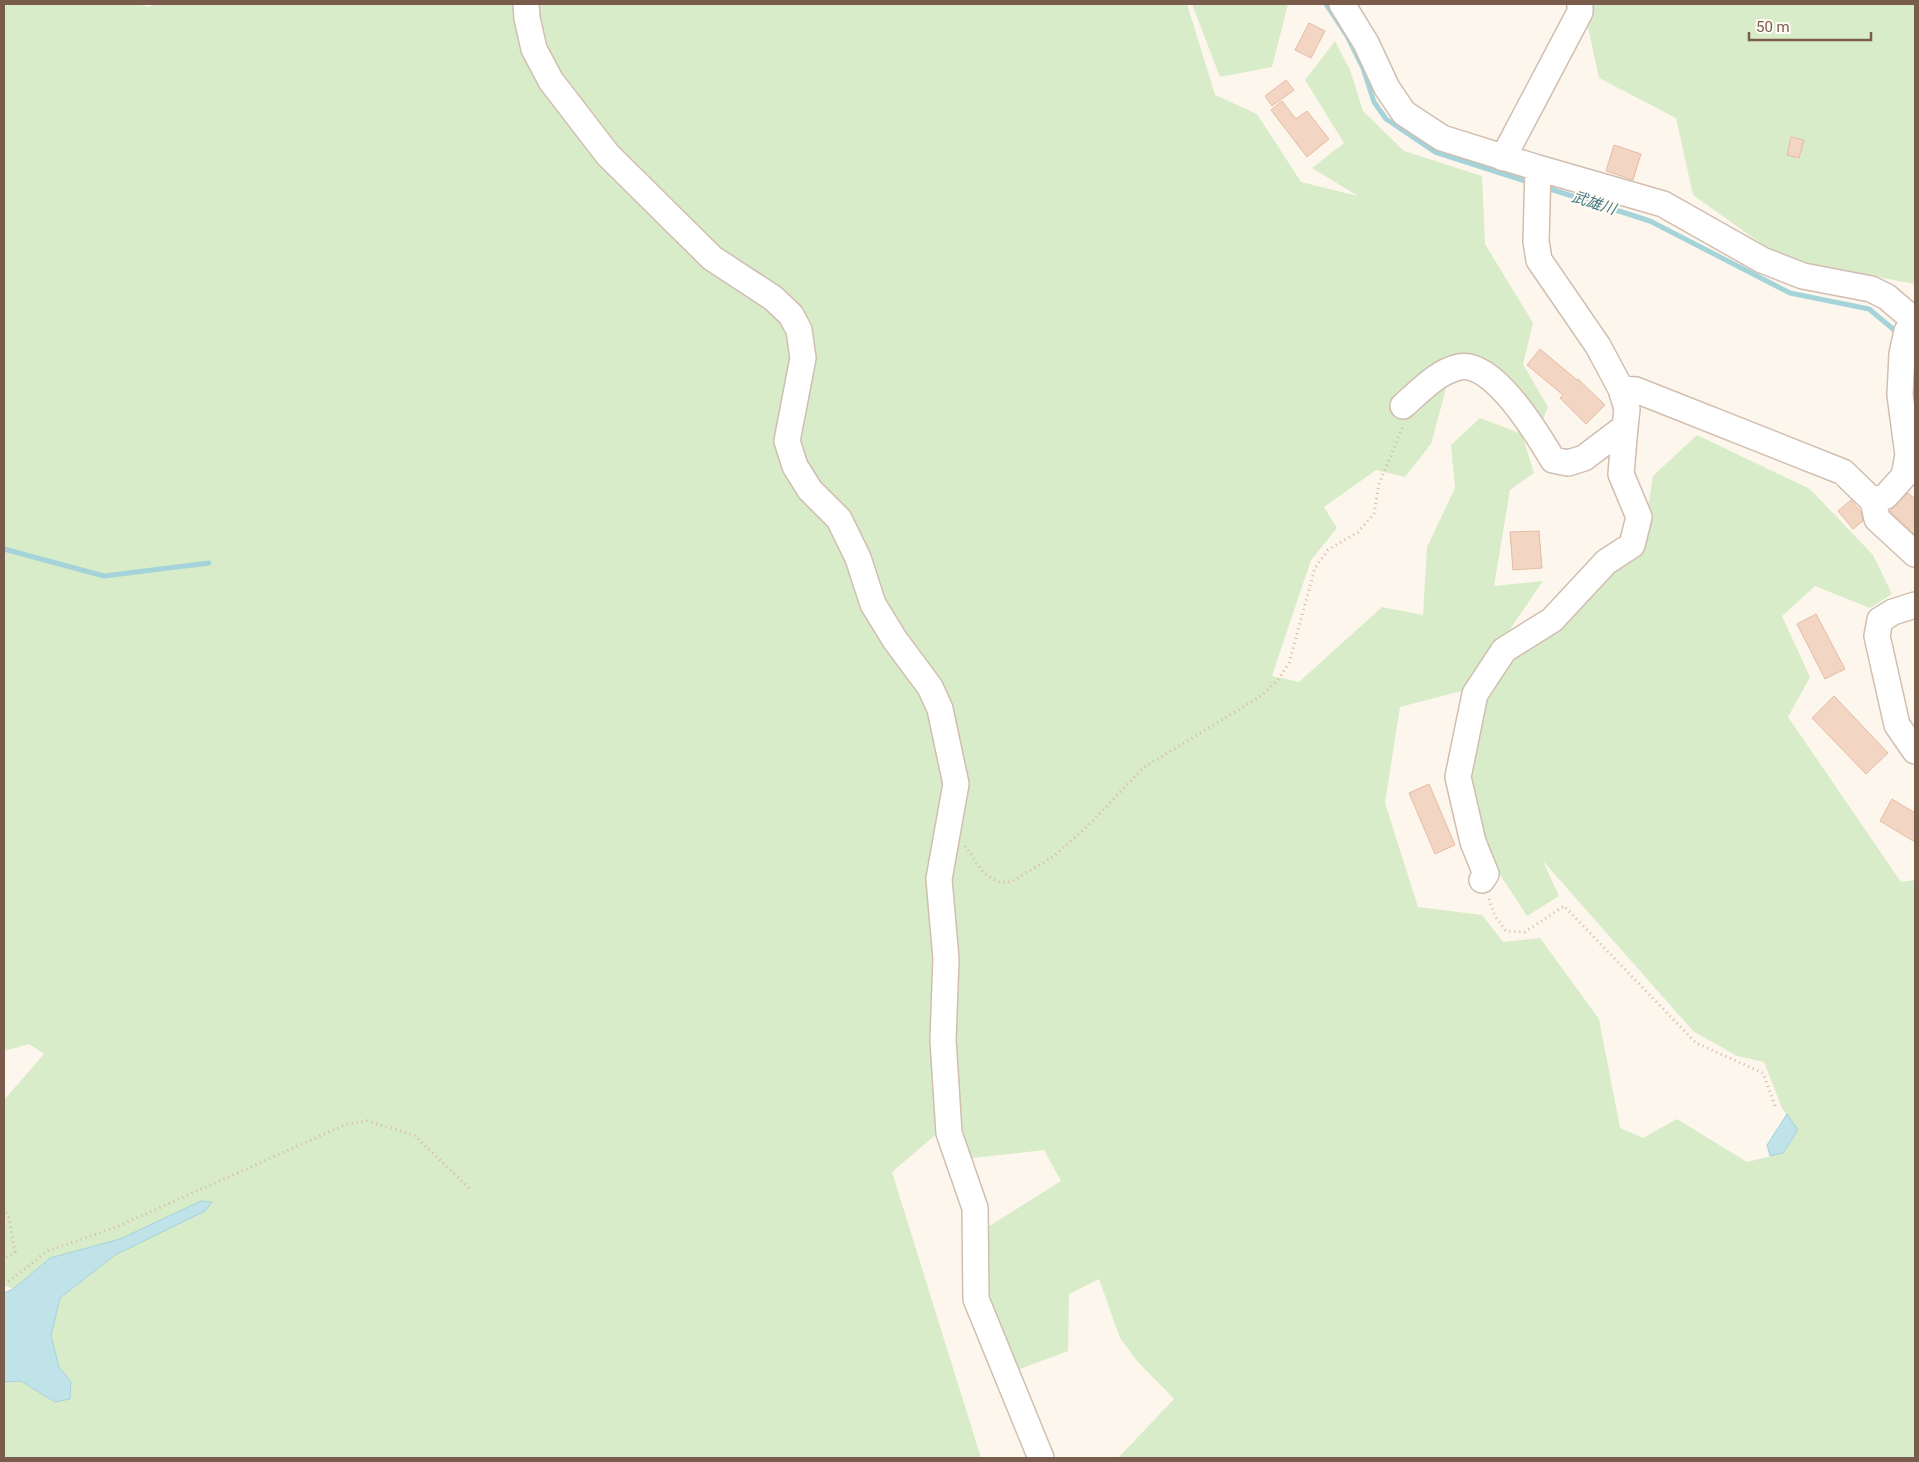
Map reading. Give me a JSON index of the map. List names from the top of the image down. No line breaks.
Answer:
{"water":["武雄川"],"scale_bar":"50 m"}
